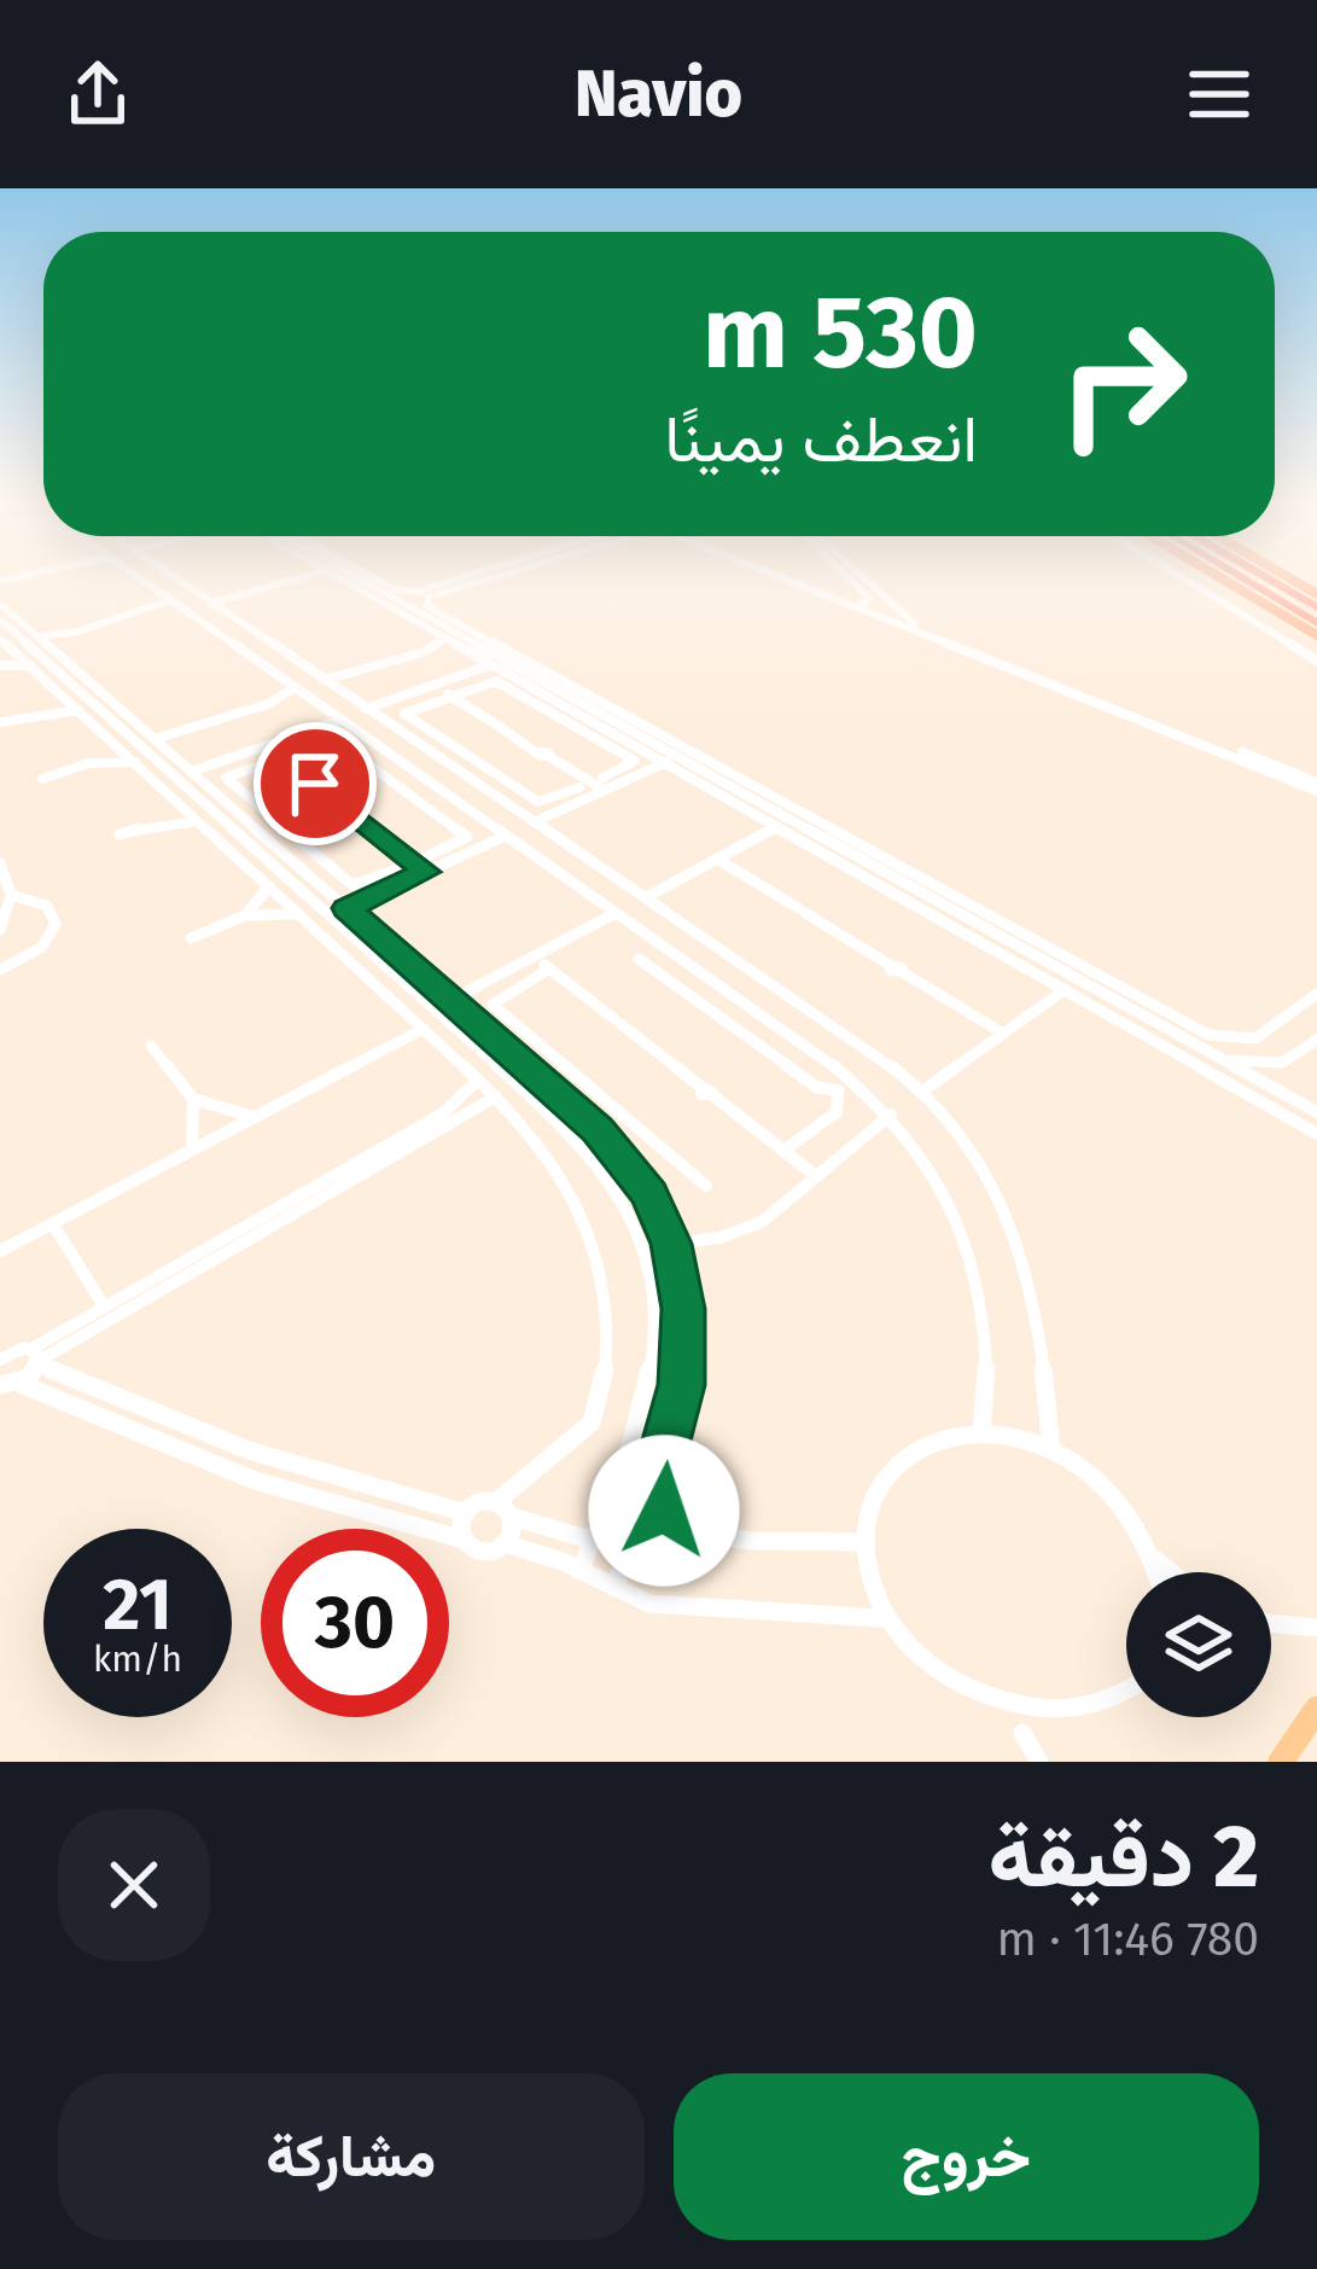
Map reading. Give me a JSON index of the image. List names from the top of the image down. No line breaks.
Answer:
{"page":{"header":"Navio","turn":["530 m","انعطف يمينًا"],"speed":"21 km/h","limit":"30","heading":["2 دقيقة","780 m · 11:46"],"buttons":["خروج","مشاركة"]}}
